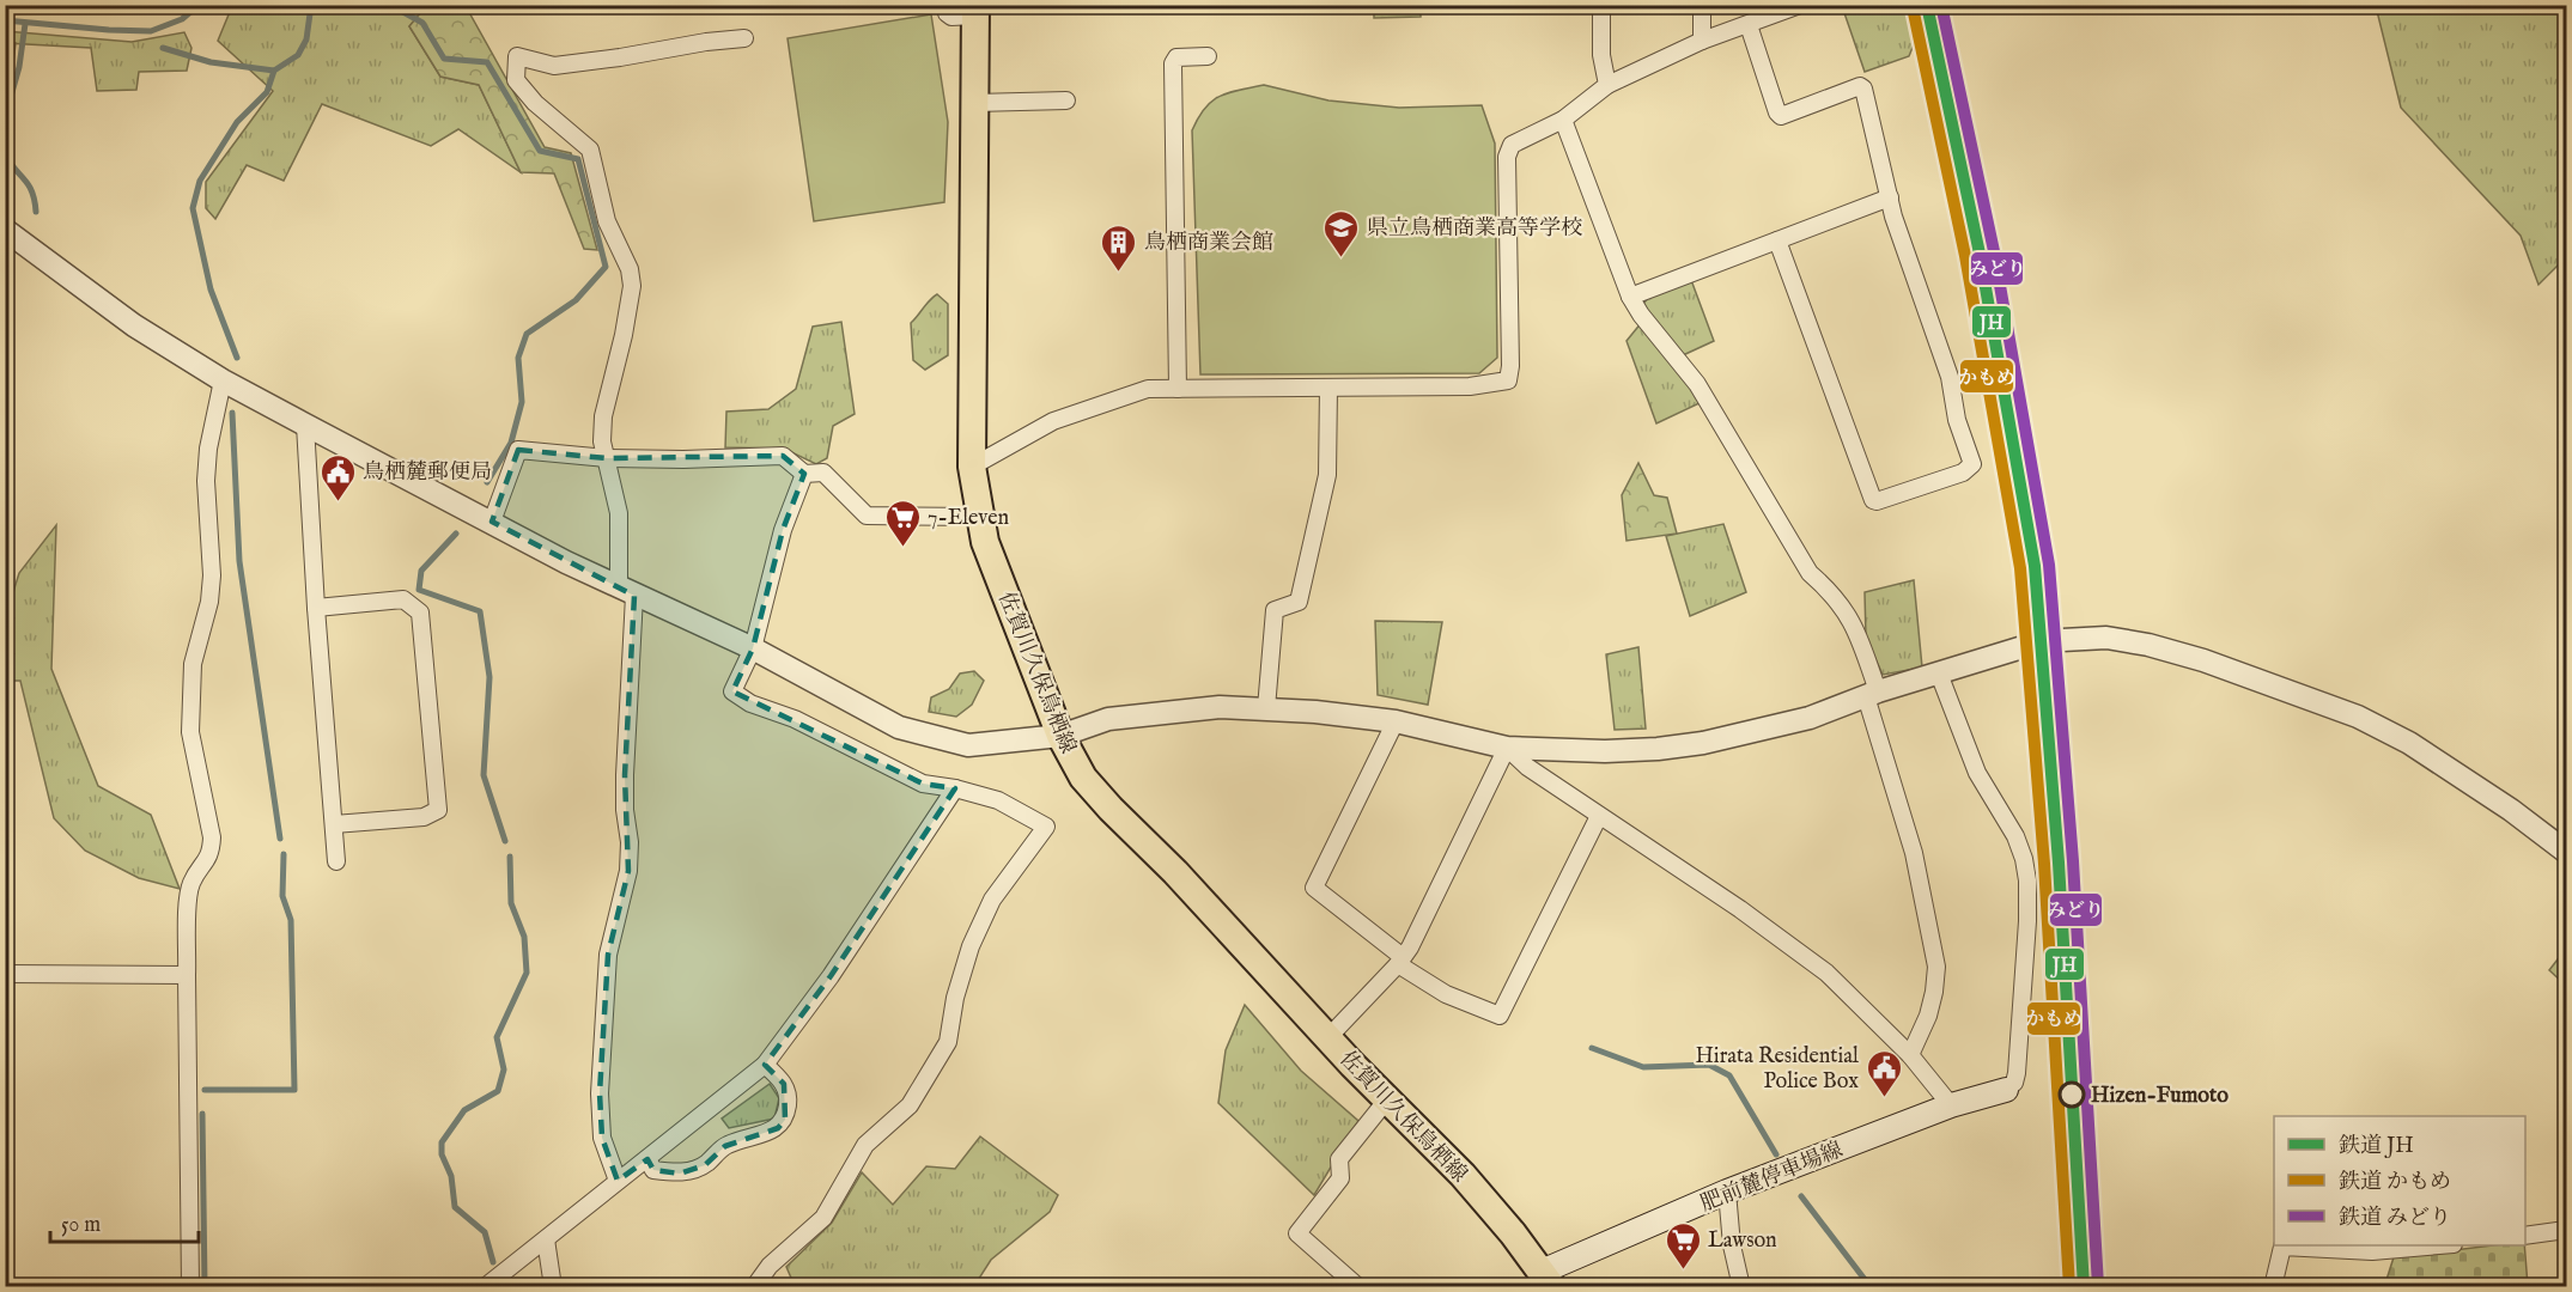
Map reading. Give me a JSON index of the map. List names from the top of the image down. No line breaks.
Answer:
{"streets":{"main road":["佐賀川久保鳥栖線","肥前麓停車場線"]},"crossings":[["佐賀川久保鳥栖線","肥前麓停車場線"]],"places":{"school or university":["県立鳥栖商業高等学校"],"building":["鳥栖商業会館"],"public building":["鳥栖麓郵便局","Hirata Residential Police Box"],"supermarket":["7-Eleven","Lawson"],"other":["Hizen-Fumoto"]},"lines":["rail line JH","rail line みどり","rail line かもめ"],"legend":["鉄道 JH","鉄道 かもめ","鉄道 みどり"],"scale_bar":"50 m"}
